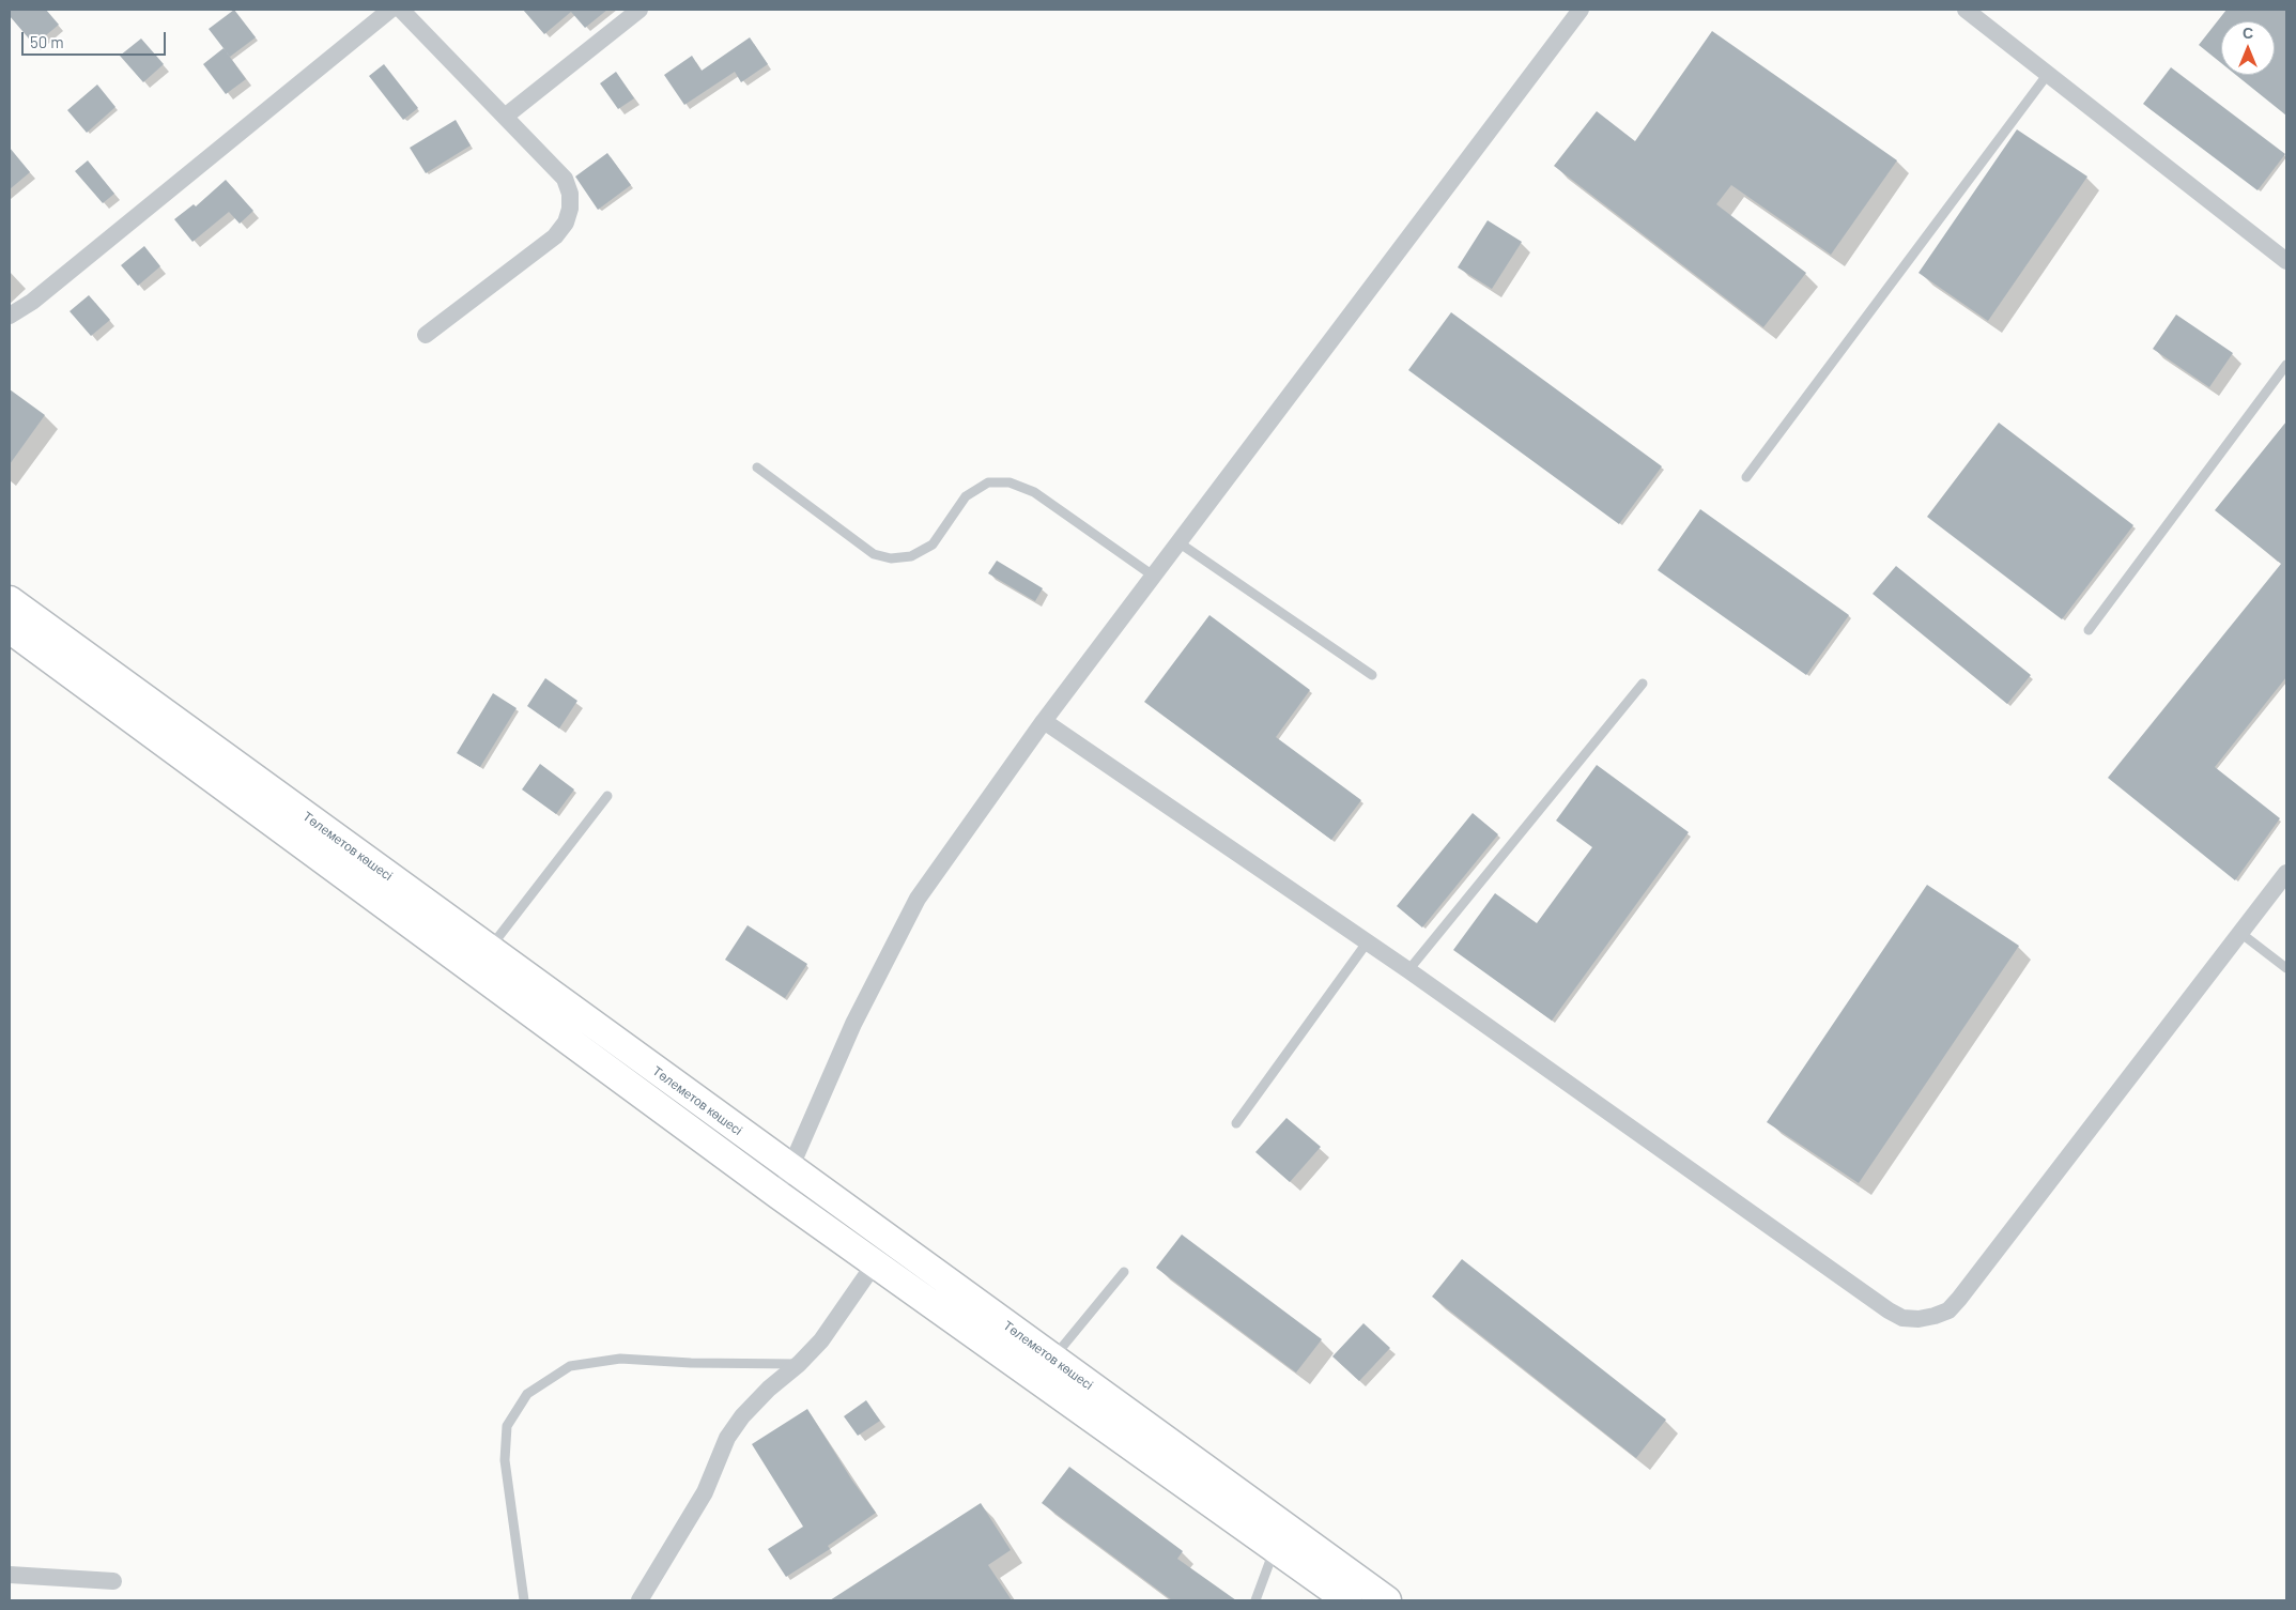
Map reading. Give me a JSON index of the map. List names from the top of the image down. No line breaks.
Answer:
{"streets":{"main road":["Төлеметов көшесі"]},"scale_bar":"50 m","north":"top"}
